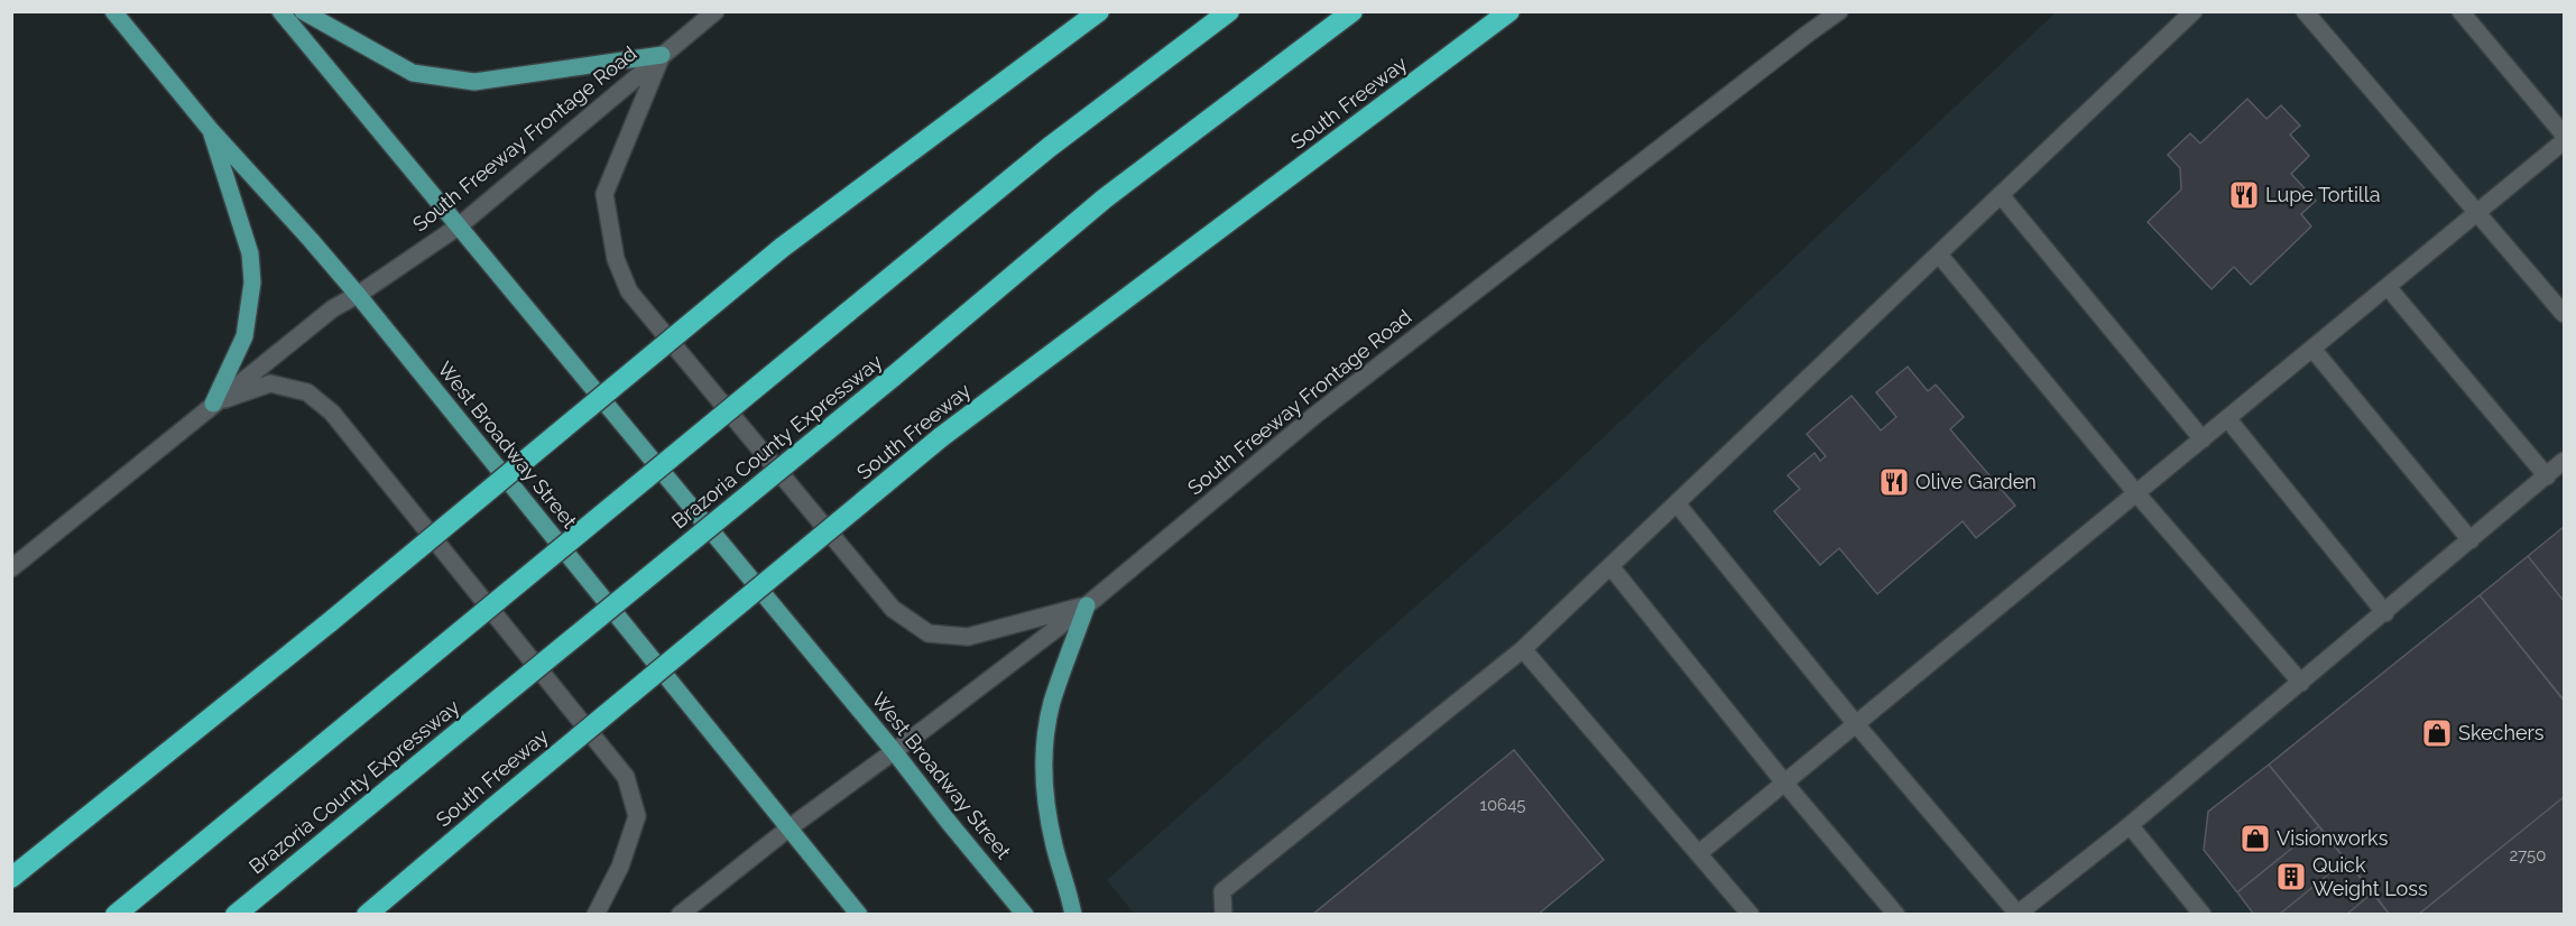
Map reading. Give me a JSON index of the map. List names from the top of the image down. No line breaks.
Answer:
{"streets":{"highway":["South Freeway","Brazoria County Expressway"],"main road":["South Freeway Frontage Road","West Broadway Street"]},"crossings":[["South Freeway Frontage Road","West Broadway Street"]],"places":{"restaurant":["Lupe Tortilla","Olive Garden"],"shop":["Skechers","Visionworks"],"building":["Quick Weight Loss"]},"house_numbers":["10645","2750"]}
